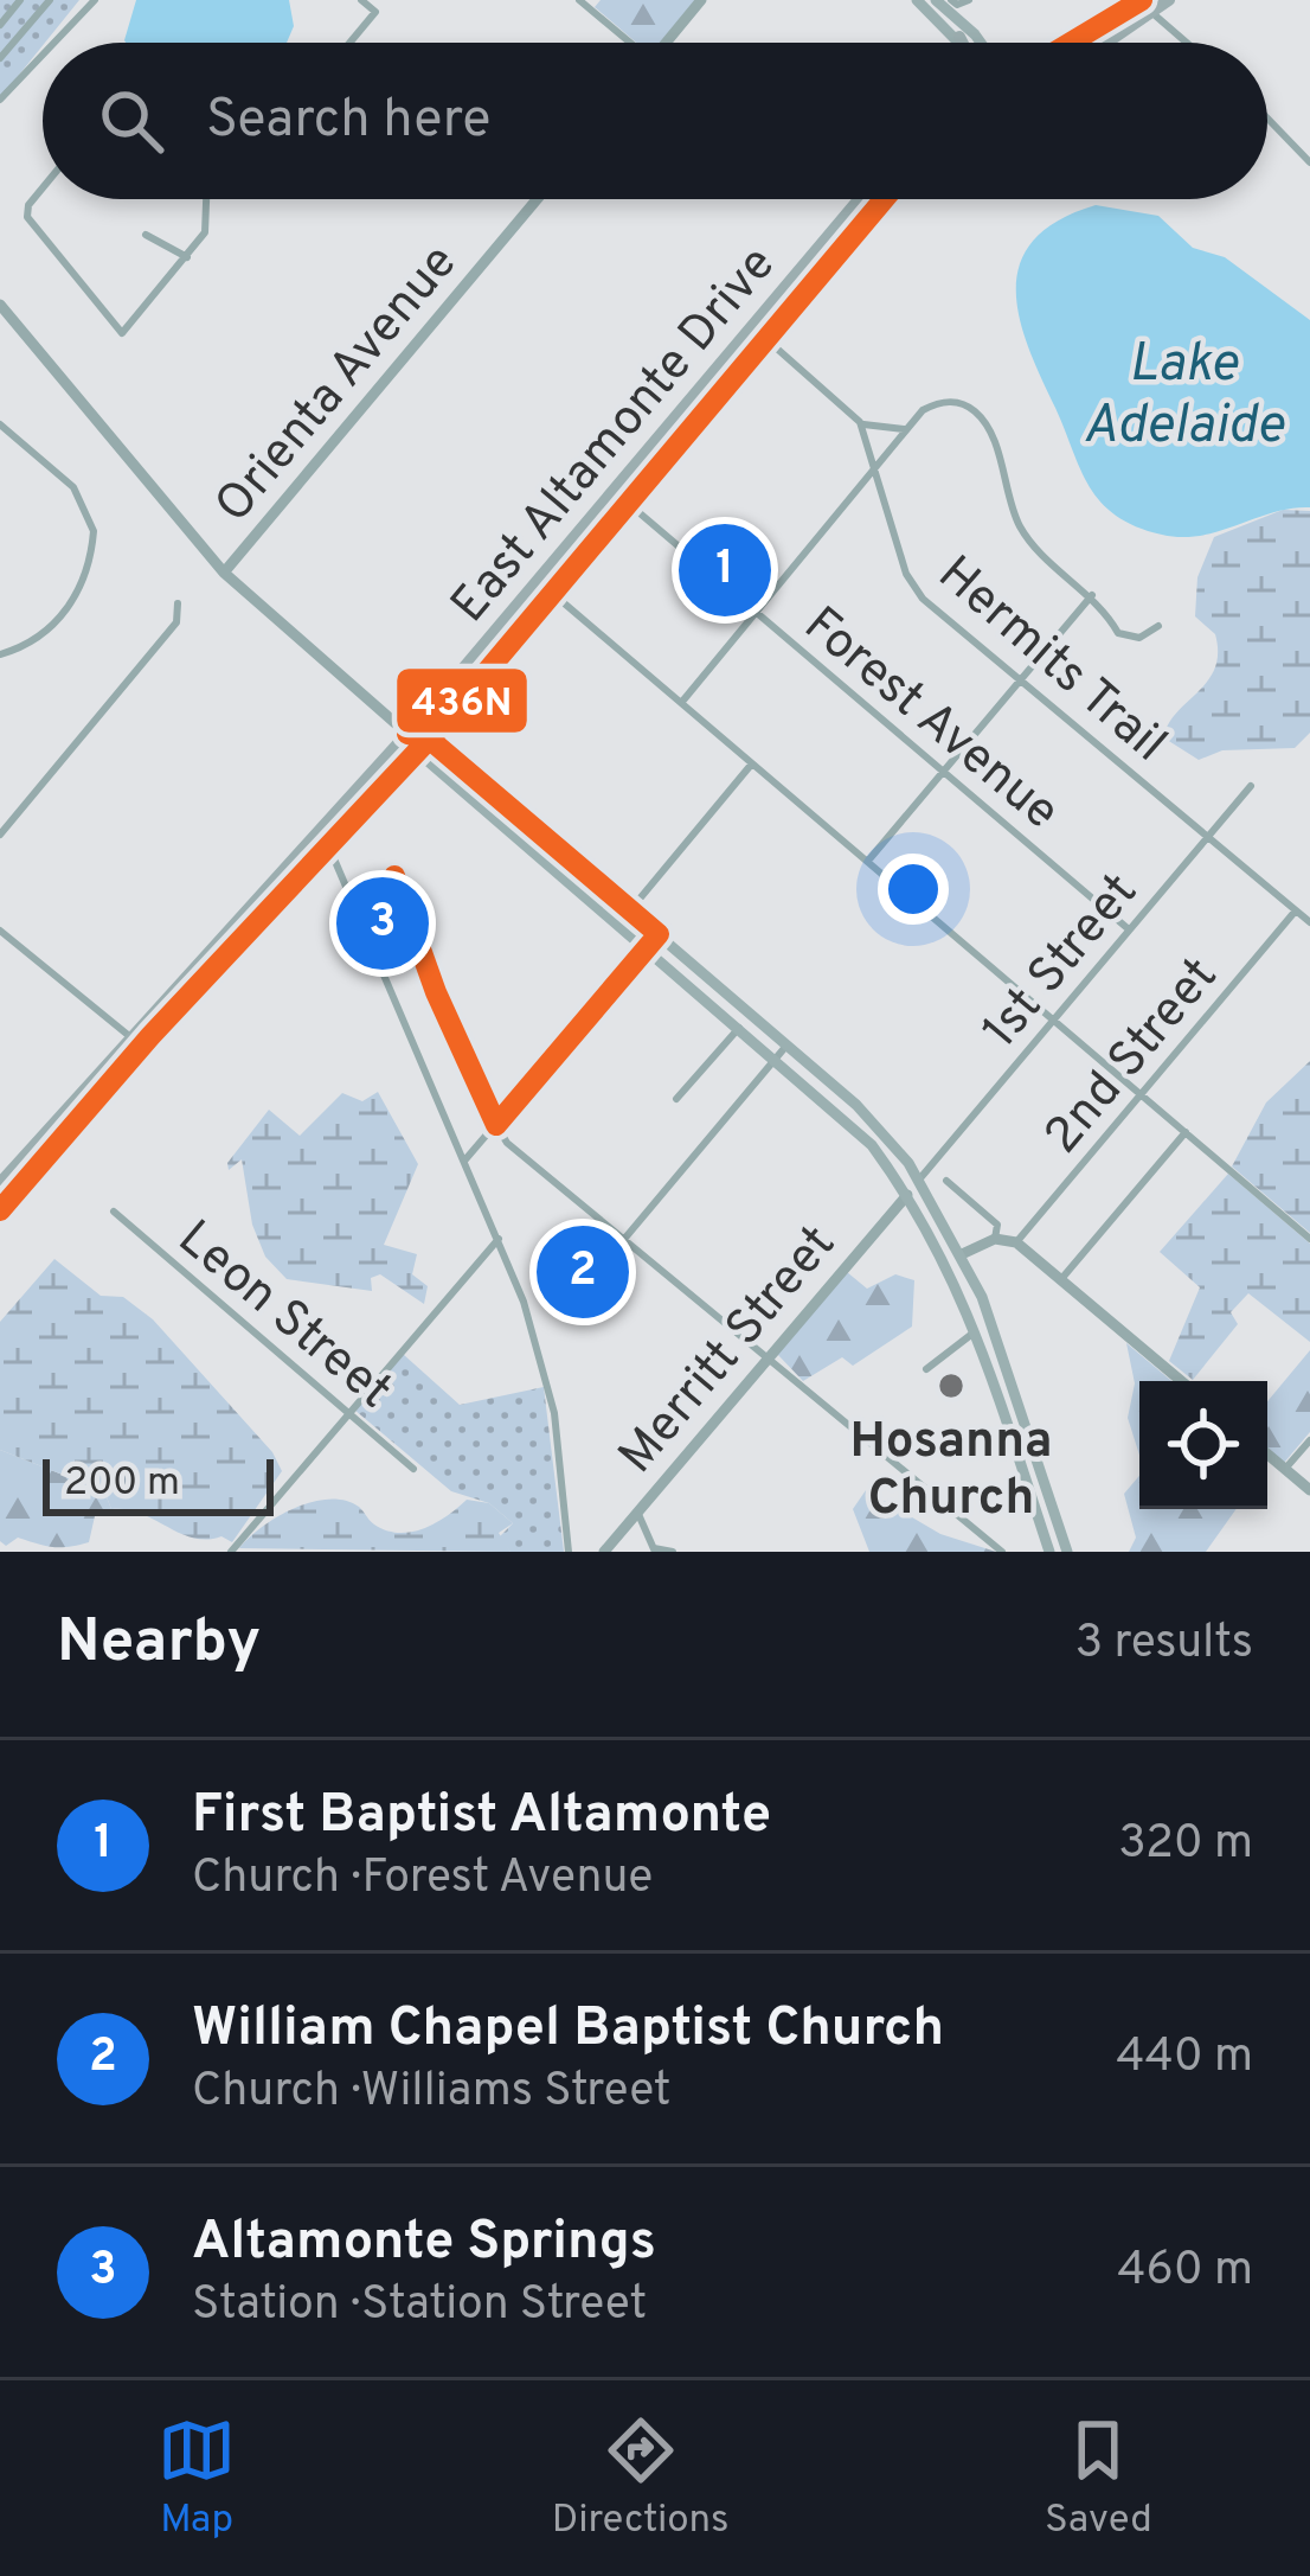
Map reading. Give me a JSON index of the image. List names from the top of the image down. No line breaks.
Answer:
{"streets":{"main road":["East Altamonte Drive"],"street":["Orienta Avenue","Hermits Trail","Forest Avenue","1st Street","2nd Street","Leon Street","Merritt Street"]},"crossings":[["East Altamonte Drive","Hermits Trail"],["East Altamonte Drive","Forest Avenue"],["Hermits Trail","1st Street"],["Hermits Trail","2nd Street"],["Forest Avenue","1st Street"]],"water":["Lake Adelaide"],"places":["Hosanna Church"],"lines":["transit line 436N"],"scale_bar":"200 m","page":{"search":"Search here","pins":["1","3","2"],"scale":"200 m","heading":["Nearby","3 results"],"list":[{"mark":"1","name":"First Baptist Altamonte","note":"Church · Forest Avenue","value":"320 m"},{"mark":"2","name":"William Chapel Baptist Church","note":"Church · Williams Street","value":"440 m"},{"mark":"3","name":"Altamonte Springs","note":"Station · Station Street","value":"460 m"}],"nav":["Map","Directions","Saved"]}}
